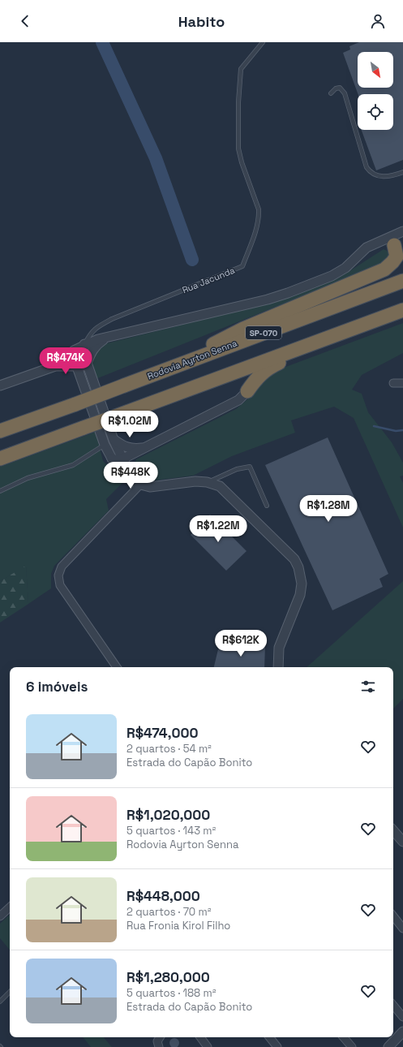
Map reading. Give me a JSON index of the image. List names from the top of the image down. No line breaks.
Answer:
{"streets":{"highway":["SP-070","Rodovia Ayrton Senna"],"lane":["Rua Jacunda"]},"north":"bottom right","page":{"header":"Habito","price":["R$474K","R$1.02M","R$448K","R$1.28M","R$1.22M","R$612K"],"heading":"6 imóveis","list":[{"name":"R$474,000","note":"2 quartos · 54 m² · Estrada do Capão Bonito"},{"name":"R$1,020,000","note":"5 quartos · 143 m² · Rodovia Ayrton Senna"},{"name":"R$448,000","note":"2 quartos · 70 m² · Rua Fronia Kirol Filho"},{"name":"R$1,280,000","note":"5 quartos · 188 m² · Estrada do Capão Bonito"}]}}
